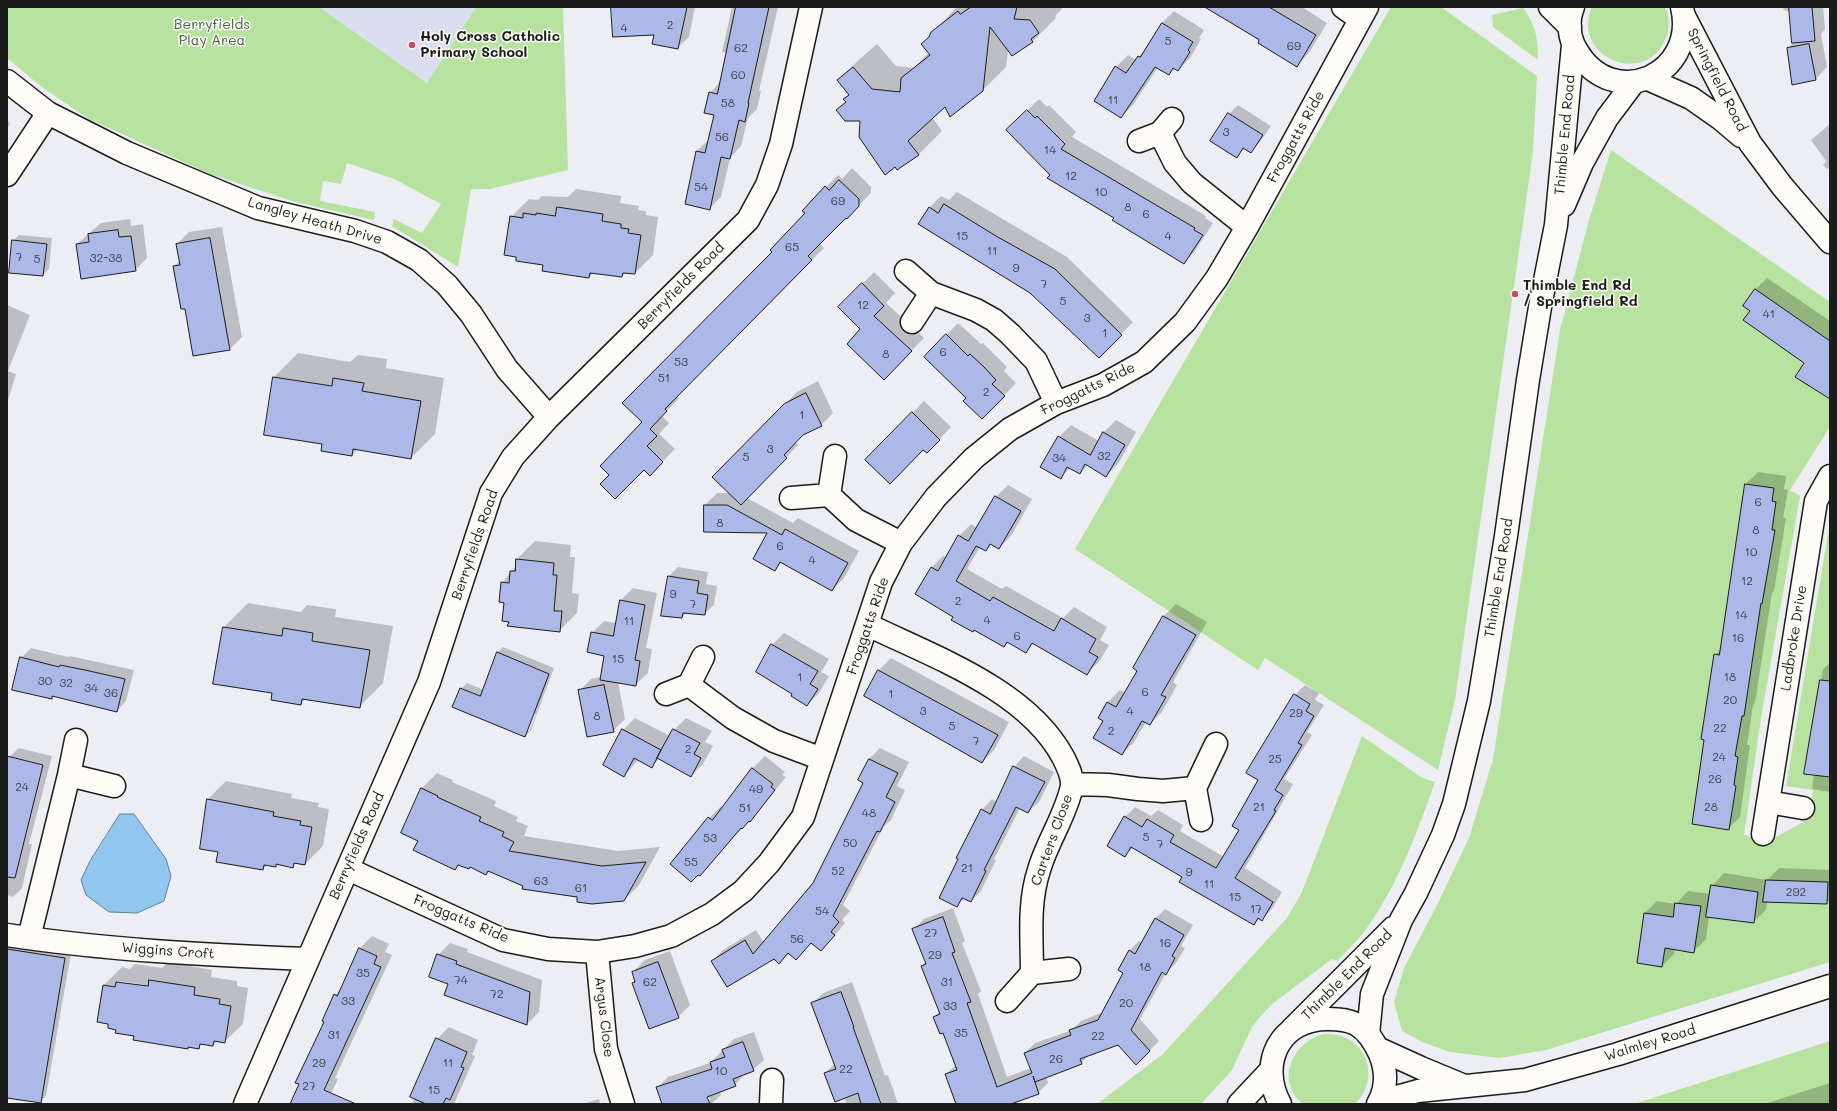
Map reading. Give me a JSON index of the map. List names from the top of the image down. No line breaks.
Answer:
{"streets":{"street":["Springfield Road","Thimble End Road","Froggatts Ride","Langley Heath Drive","Berryfields Road","Ladbroke Drive","Carters Close","Wiggins Croft","Argus Close","Walmley Road"]},"crossings":[["Springfield Road","Thimble End Road"],["Thimble End Road","Walmley Road"],["Froggatts Ride","Berryfields Road"],["Froggatts Ride","Carters Close"],["Froggatts Ride","Argus Close"],["Langley Heath Drive","Berryfields Road"],["Berryfields Road","Wiggins Croft"]],"parks":["Berryfields Play Area"],"places":["Holy Cross Catholic Primary School","Thimble End Rd / Springfield Rd"],"house_numbers":["2","4","5","69","62","60","11","58","3","56","14","12","54","10","69","8","6","15","4","65","11","7","32-38","5","9","7","5","12","41","3","1","6","8","53","51","2","1","3","32","5","34","6","8","8","6","10","4","12","9","2","7","14","4","11","6","16","15","1","18","30","32","34","6","36","1","20","3","4","29","8","5","22","2","7","2","24","25","26","24","49","21","28","51","48","5","53","50","7","55","21","52","9","63","11","61","292","15","17","54","27","56","16","29","18","35","74","62","31","72","33","20","33","35","31","22","26","29","11","22","10","27","15"]}
